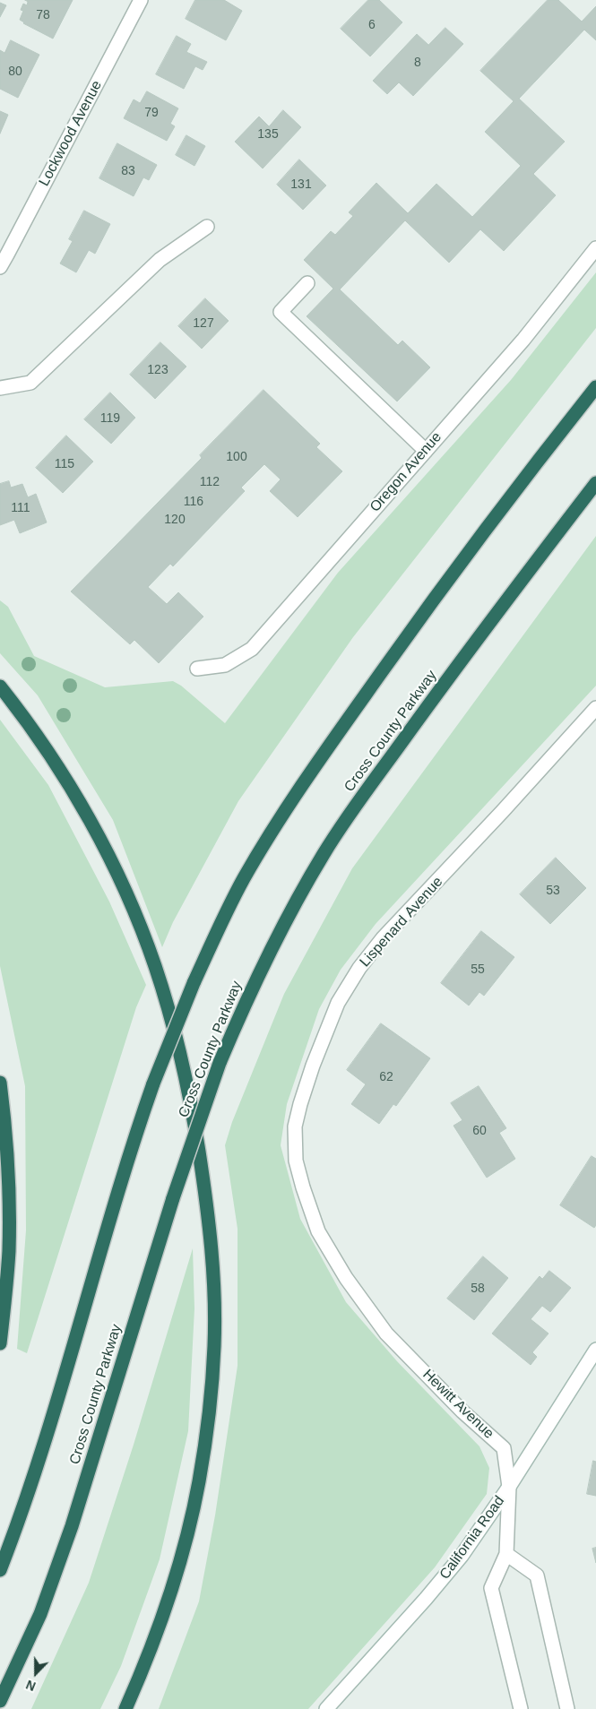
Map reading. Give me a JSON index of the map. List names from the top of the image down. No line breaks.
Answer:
{"streets":{"highway":["Cross County Parkway"],"street":["Lockwood Avenue","Oregon Avenue","Lispenard Avenue","Hewitt Avenue","California Road"]},"crossings":[["Lispenard Avenue","Hewitt Avenue"],["Hewitt Avenue","California Road"]],"house_numbers":["78","6","8","80","79","135","83","131","127","123","119","100","115","112","116","111","120","53","55","62","60","58"],"north":"bottom"}
